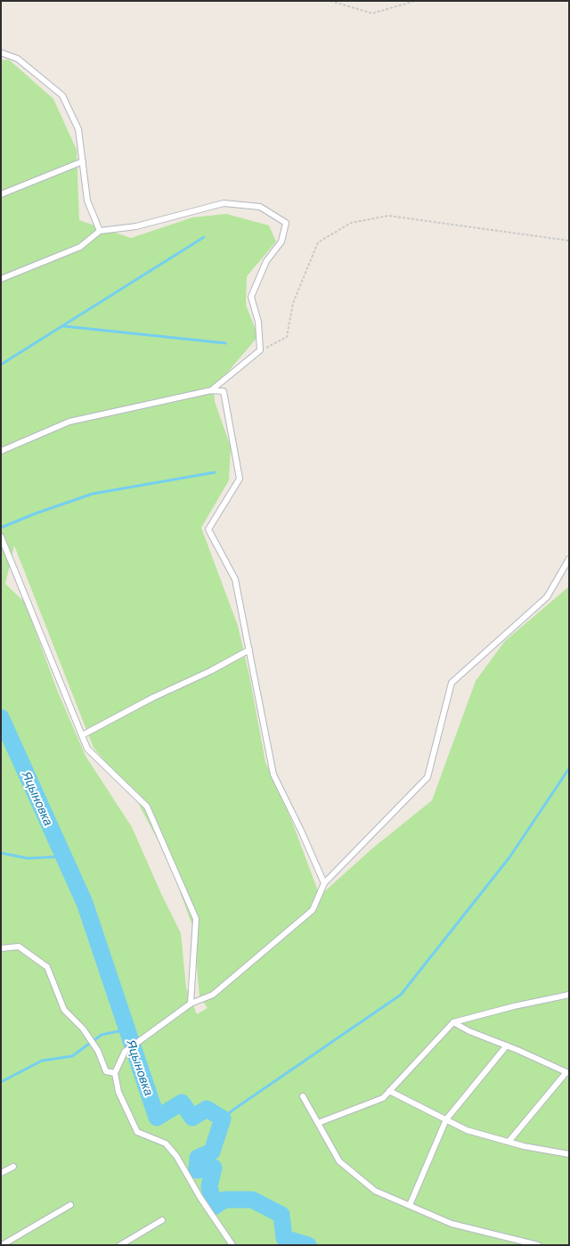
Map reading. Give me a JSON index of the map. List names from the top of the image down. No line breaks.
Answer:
{"water":["Яцыновка"]}
